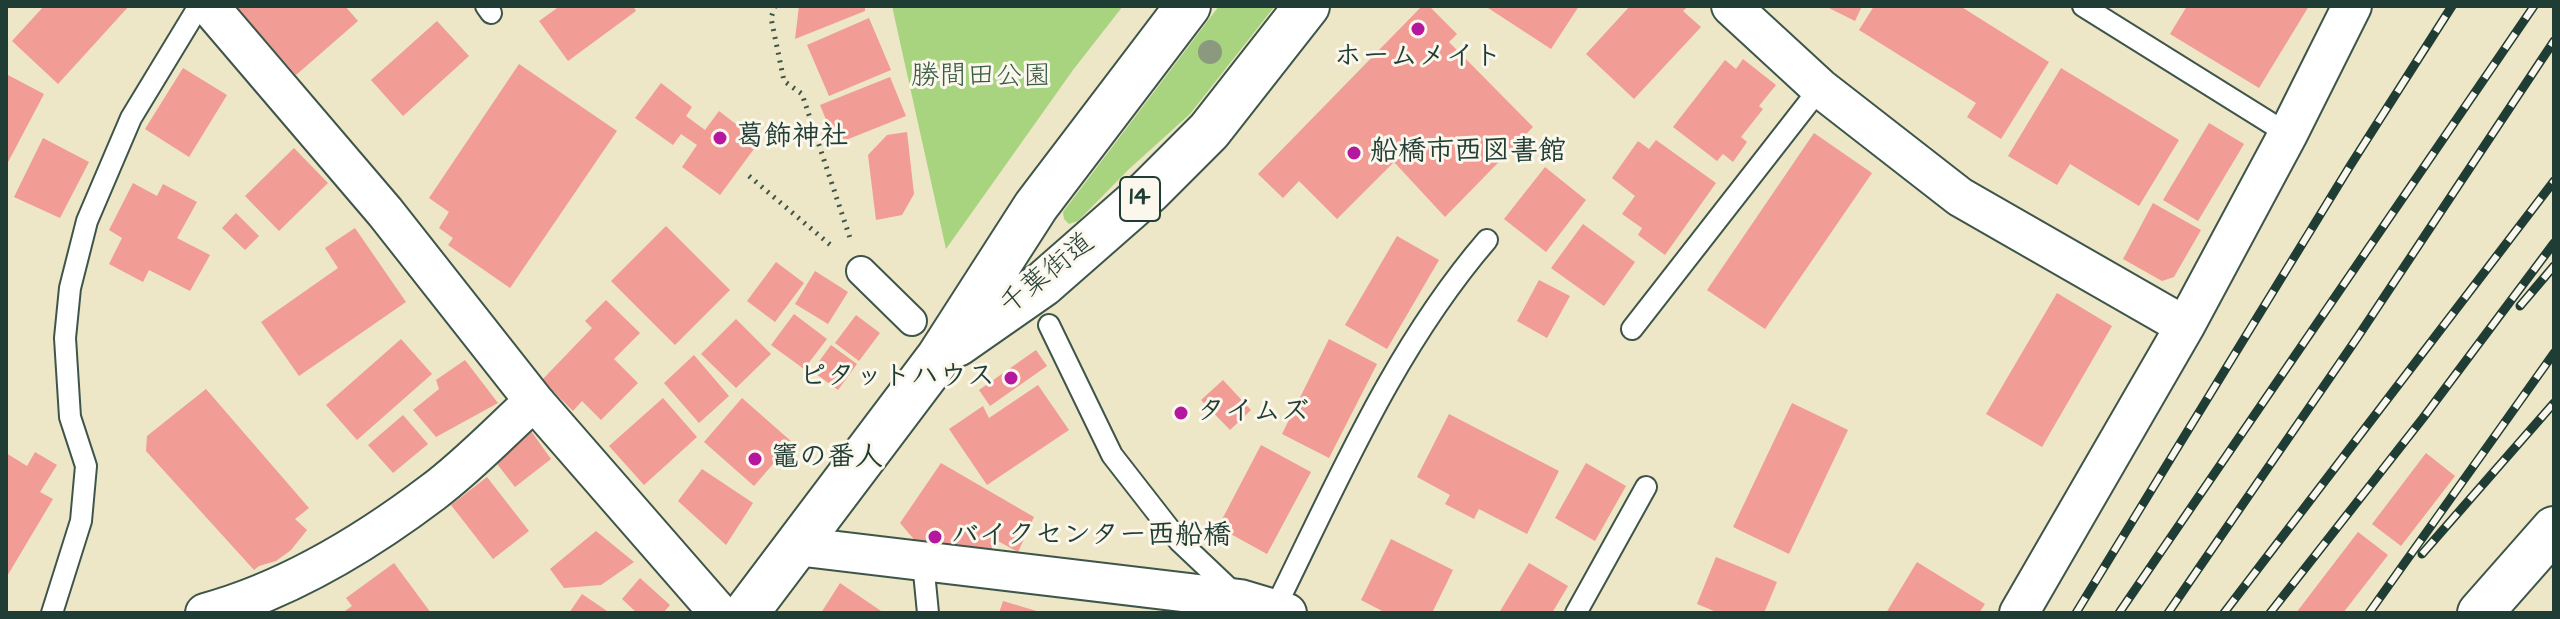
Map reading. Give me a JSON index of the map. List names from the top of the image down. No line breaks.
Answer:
{"streets":{"main road":["14","千葉街道"]},"parks":["勝間田公園"],"places":["ホームメイト","葛飾神社","船橋市西図書館","ピタットハウス","タイムズ","竈の番人","バイクセンター西船橋"]}
